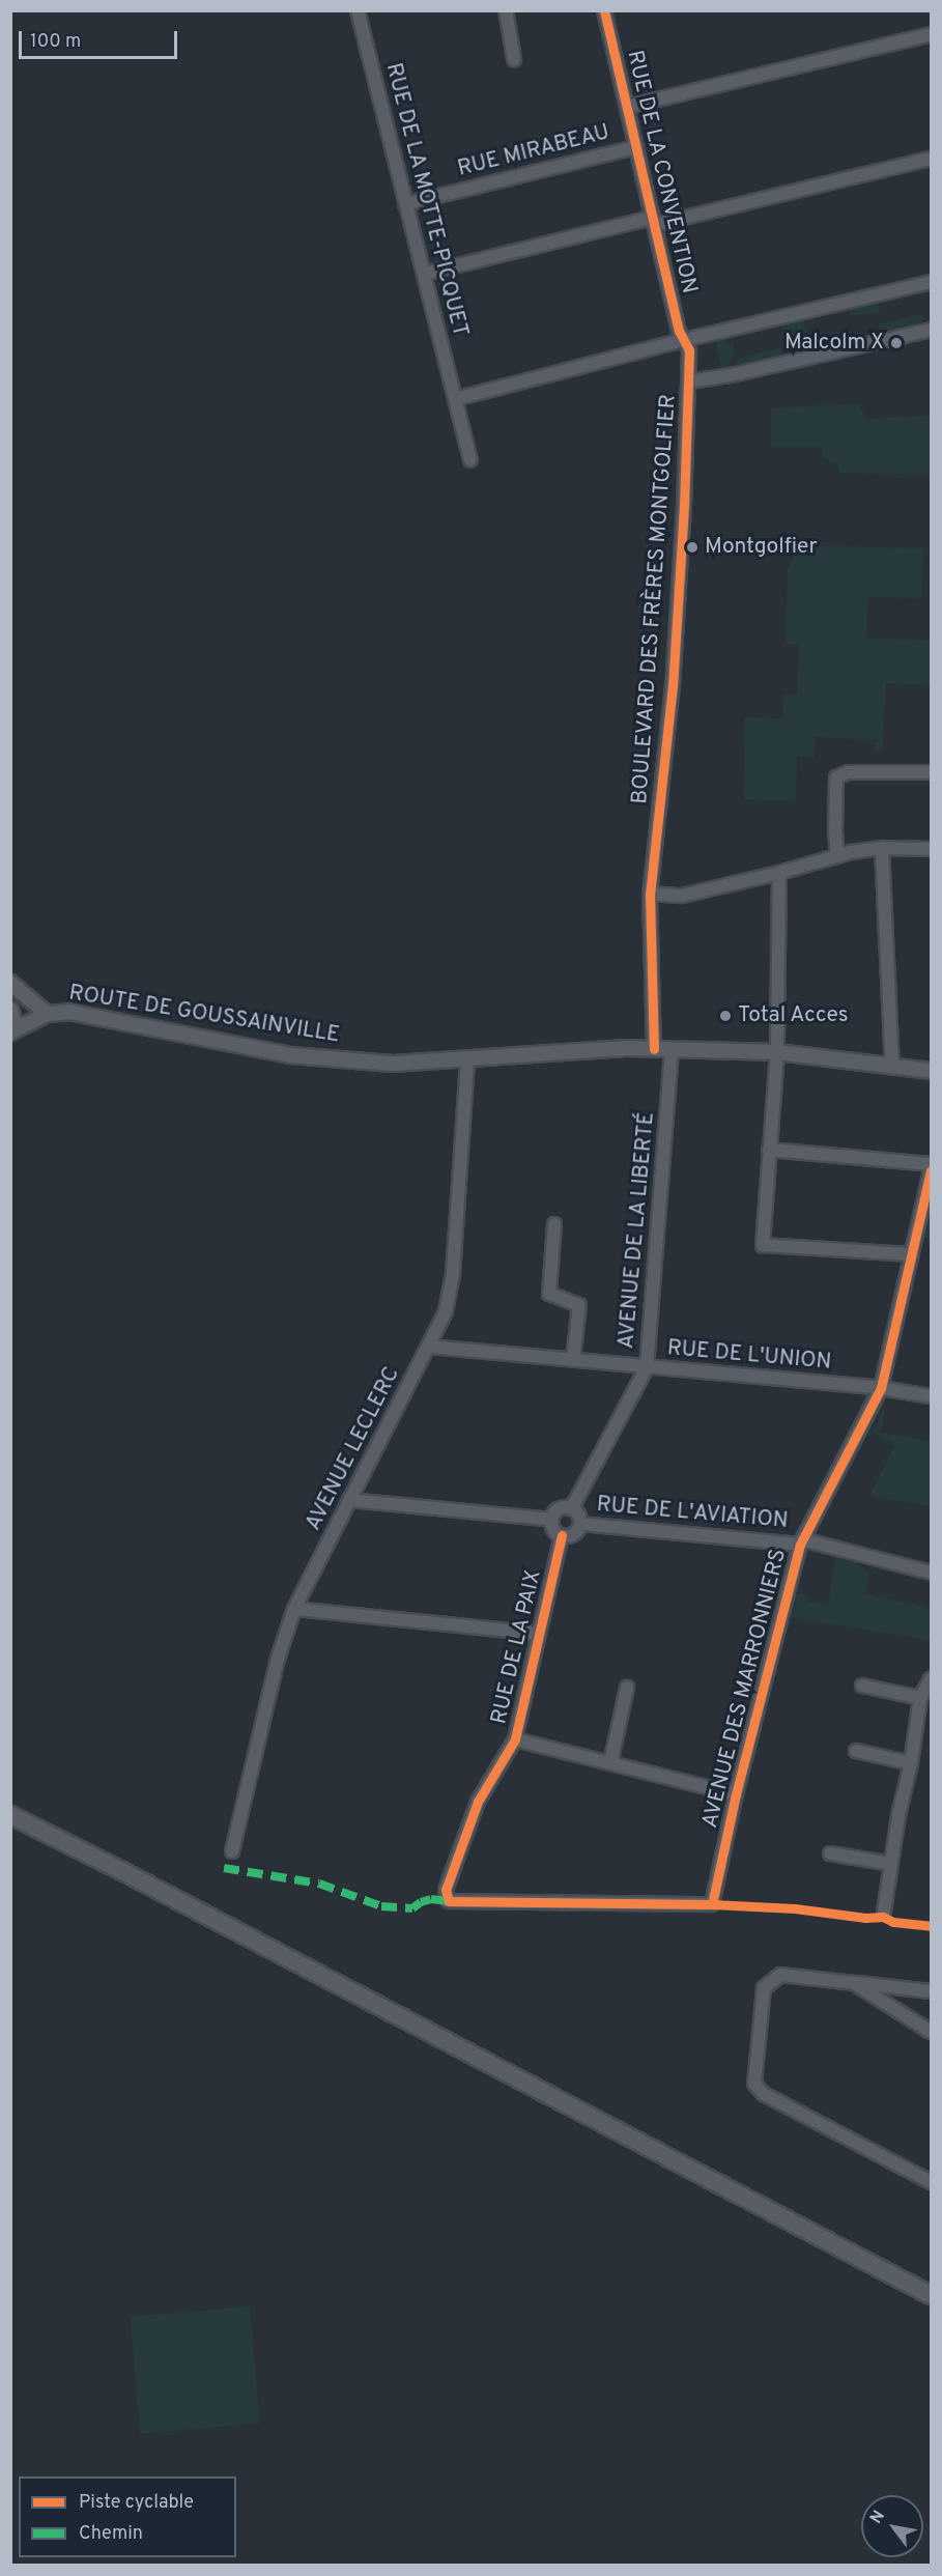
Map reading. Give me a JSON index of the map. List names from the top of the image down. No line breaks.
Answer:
{"streets":{"street":["RUE MIRABEAU","RUE DE LA CONVENTION","RUE DE LA MOTTE-PICQUET","BOULEVARD DES FRÈRES MONTGOLFIER","ROUTE DE GOUSSAINVILLE","AVENUE DE LA LIBERTÉ","RUE DE L'UNION","AVENUE LECLERC","RUE DE L'AVIATION","RUE DE LA PAIX","AVENUE DES MARRONNIERS"]},"crossings":[["RUE MIRABEAU","RUE DE LA CONVENTION"],["RUE MIRABEAU","RUE DE LA MOTTE-PICQUET"],["RUE DE LA CONVENTION","BOULEVARD DES FRÈRES MONTGOLFIER"],["BOULEVARD DES FRÈRES MONTGOLFIER","ROUTE DE GOUSSAINVILLE"],["ROUTE DE GOUSSAINVILLE","AVENUE DE LA LIBERTÉ"],["ROUTE DE GOUSSAINVILLE","AVENUE LECLERC"],["AVENUE DE LA LIBERTÉ","RUE DE L'UNION"],["AVENUE DE LA LIBERTÉ","RUE DE L'AVIATION"],["AVENUE DE LA LIBERTÉ","RUE DE LA PAIX"],["RUE DE L'UNION","AVENUE LECLERC"],["RUE DE L'UNION","AVENUE DES MARRONNIERS"],["RUE DE L'AVIATION","RUE DE LA PAIX"],["RUE DE L'AVIATION","AVENUE DES MARRONNIERS"],["RUE DE LA PAIX","AVENUE DES MARRONNIERS"]],"places":["Malcolm X","Montgolfier","Total Acces"],"legend":["Piste cyclable","Chemin"],"scale_bar":"100 m","north":"top left"}
